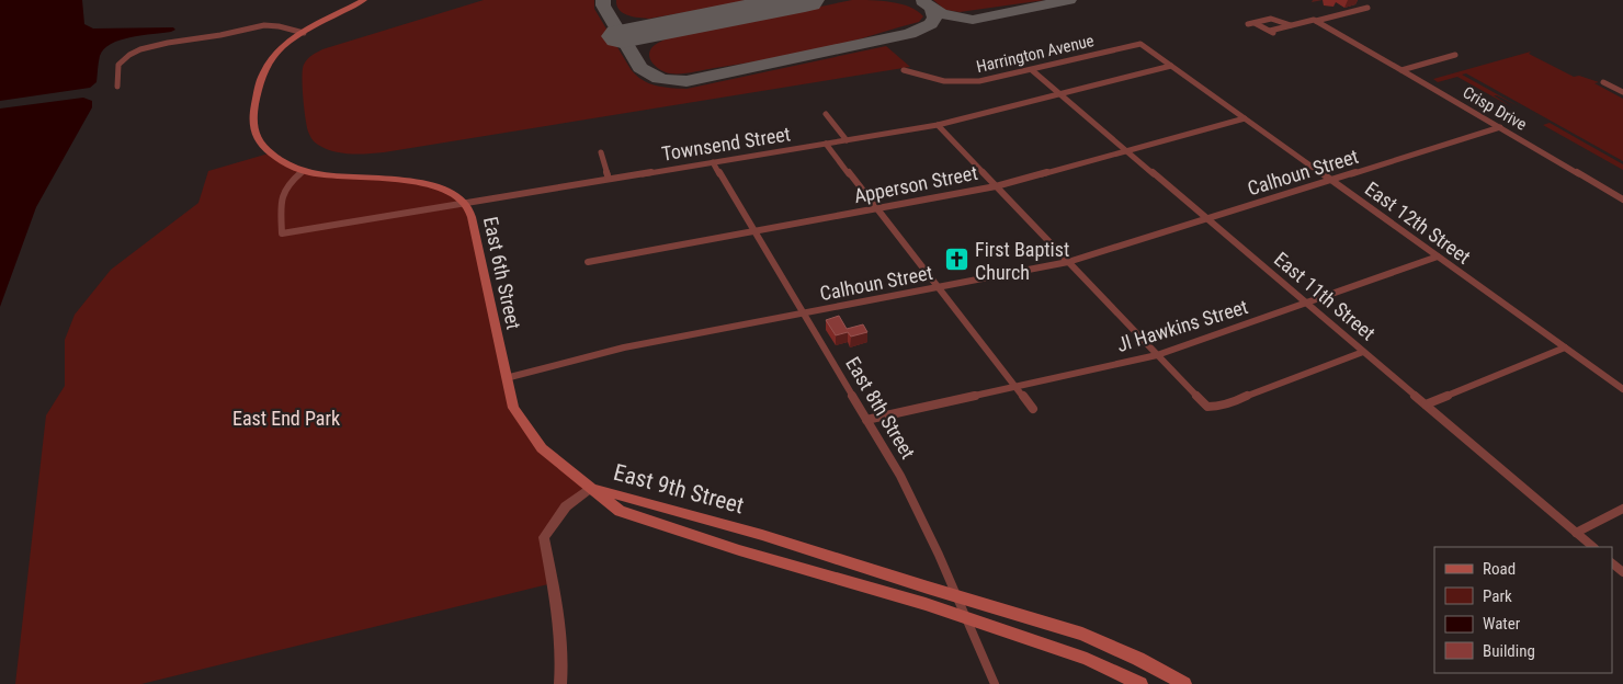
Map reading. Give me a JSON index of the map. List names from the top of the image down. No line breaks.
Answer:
{"streets":{"main road":["East 6th Street","East 9th Street"],"street":["Harrington Avenue","Crisp Drive","Townsend Street","Calhoun Street","Apperson Street","East 12th Street","East 11th Street","Jl Hawkins Street","East 8th Street"]},"crossings":[["Harrington Avenue","East 12th Street"],["Harrington Avenue","East 11th Street"],["Crisp Drive","Calhoun Street"],["Townsend Street","East 12th Street"],["Townsend Street","East 6th Street"],["Townsend Street","East 11th Street"],["Townsend Street","East 8th Street"],["Calhoun Street","East 12th Street"],["Calhoun Street","East 6th Street"],["Calhoun Street","East 11th Street"],["Calhoun Street","East 8th Street"],["Apperson Street","East 12th Street"],["Apperson Street","East 11th Street"],["Apperson Street","East 8th Street"],["East 12th Street","Jl Hawkins Street"],["East 6th Street","East 9th Street"],["East 11th Street","Jl Hawkins Street"],["Jl Hawkins Street","East 8th Street"],["East 8th Street","East 9th Street"]],"parks":["East End Park"],"places":{"church":["First Baptist Church"]},"legend":["Road","Park","Water","Building"]}
